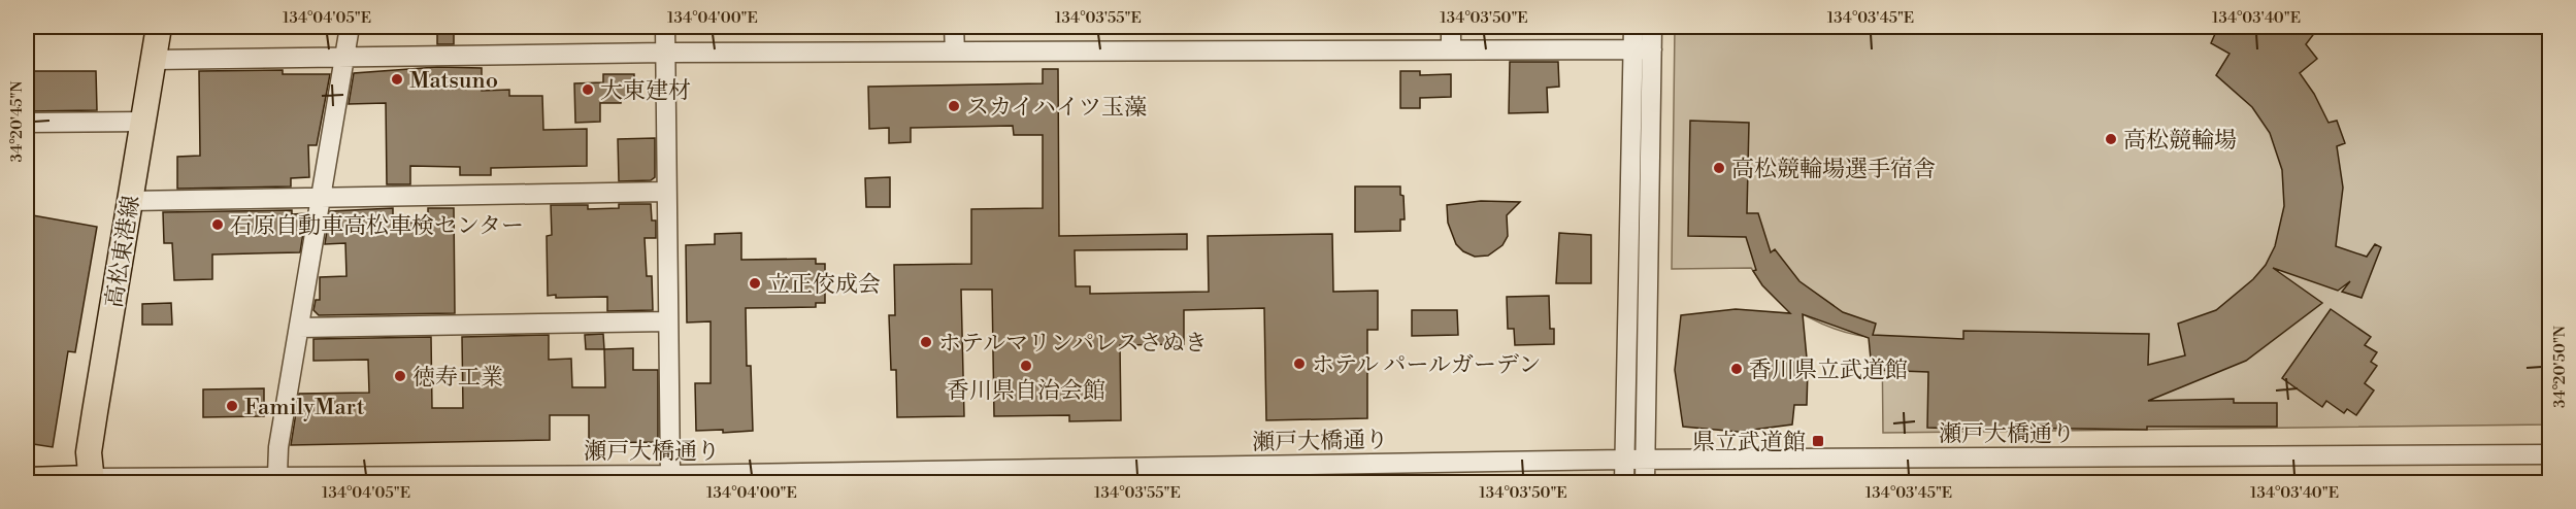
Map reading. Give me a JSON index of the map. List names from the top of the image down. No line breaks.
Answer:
{"streets":{"main road":["高松東港線"],"street":["瀬戸大橋通り"]},"crossings":[["高松東港線","瀬戸大橋通り"]],"places":{"other":["Matsuno","大東建材","スカイハイツ玉藻","高松競輪場","高松競輪場選手宿舎","石原自動車高松車検センター","立正佼成会","ホテルマリンパレスさぬき","ホテル パールガーデン","香川県自治会館","香川県立武道館","徳寿工業","FamilyMart"],"transit":["県立武道館"]},"coordinates":["134°04'05\"E","134°04'00\"E","134°03'55\"E","134°03'50\"E","134°03'45\"E","134°03'40\"E","34°20'45\"N","34°20'50\"N"]}
